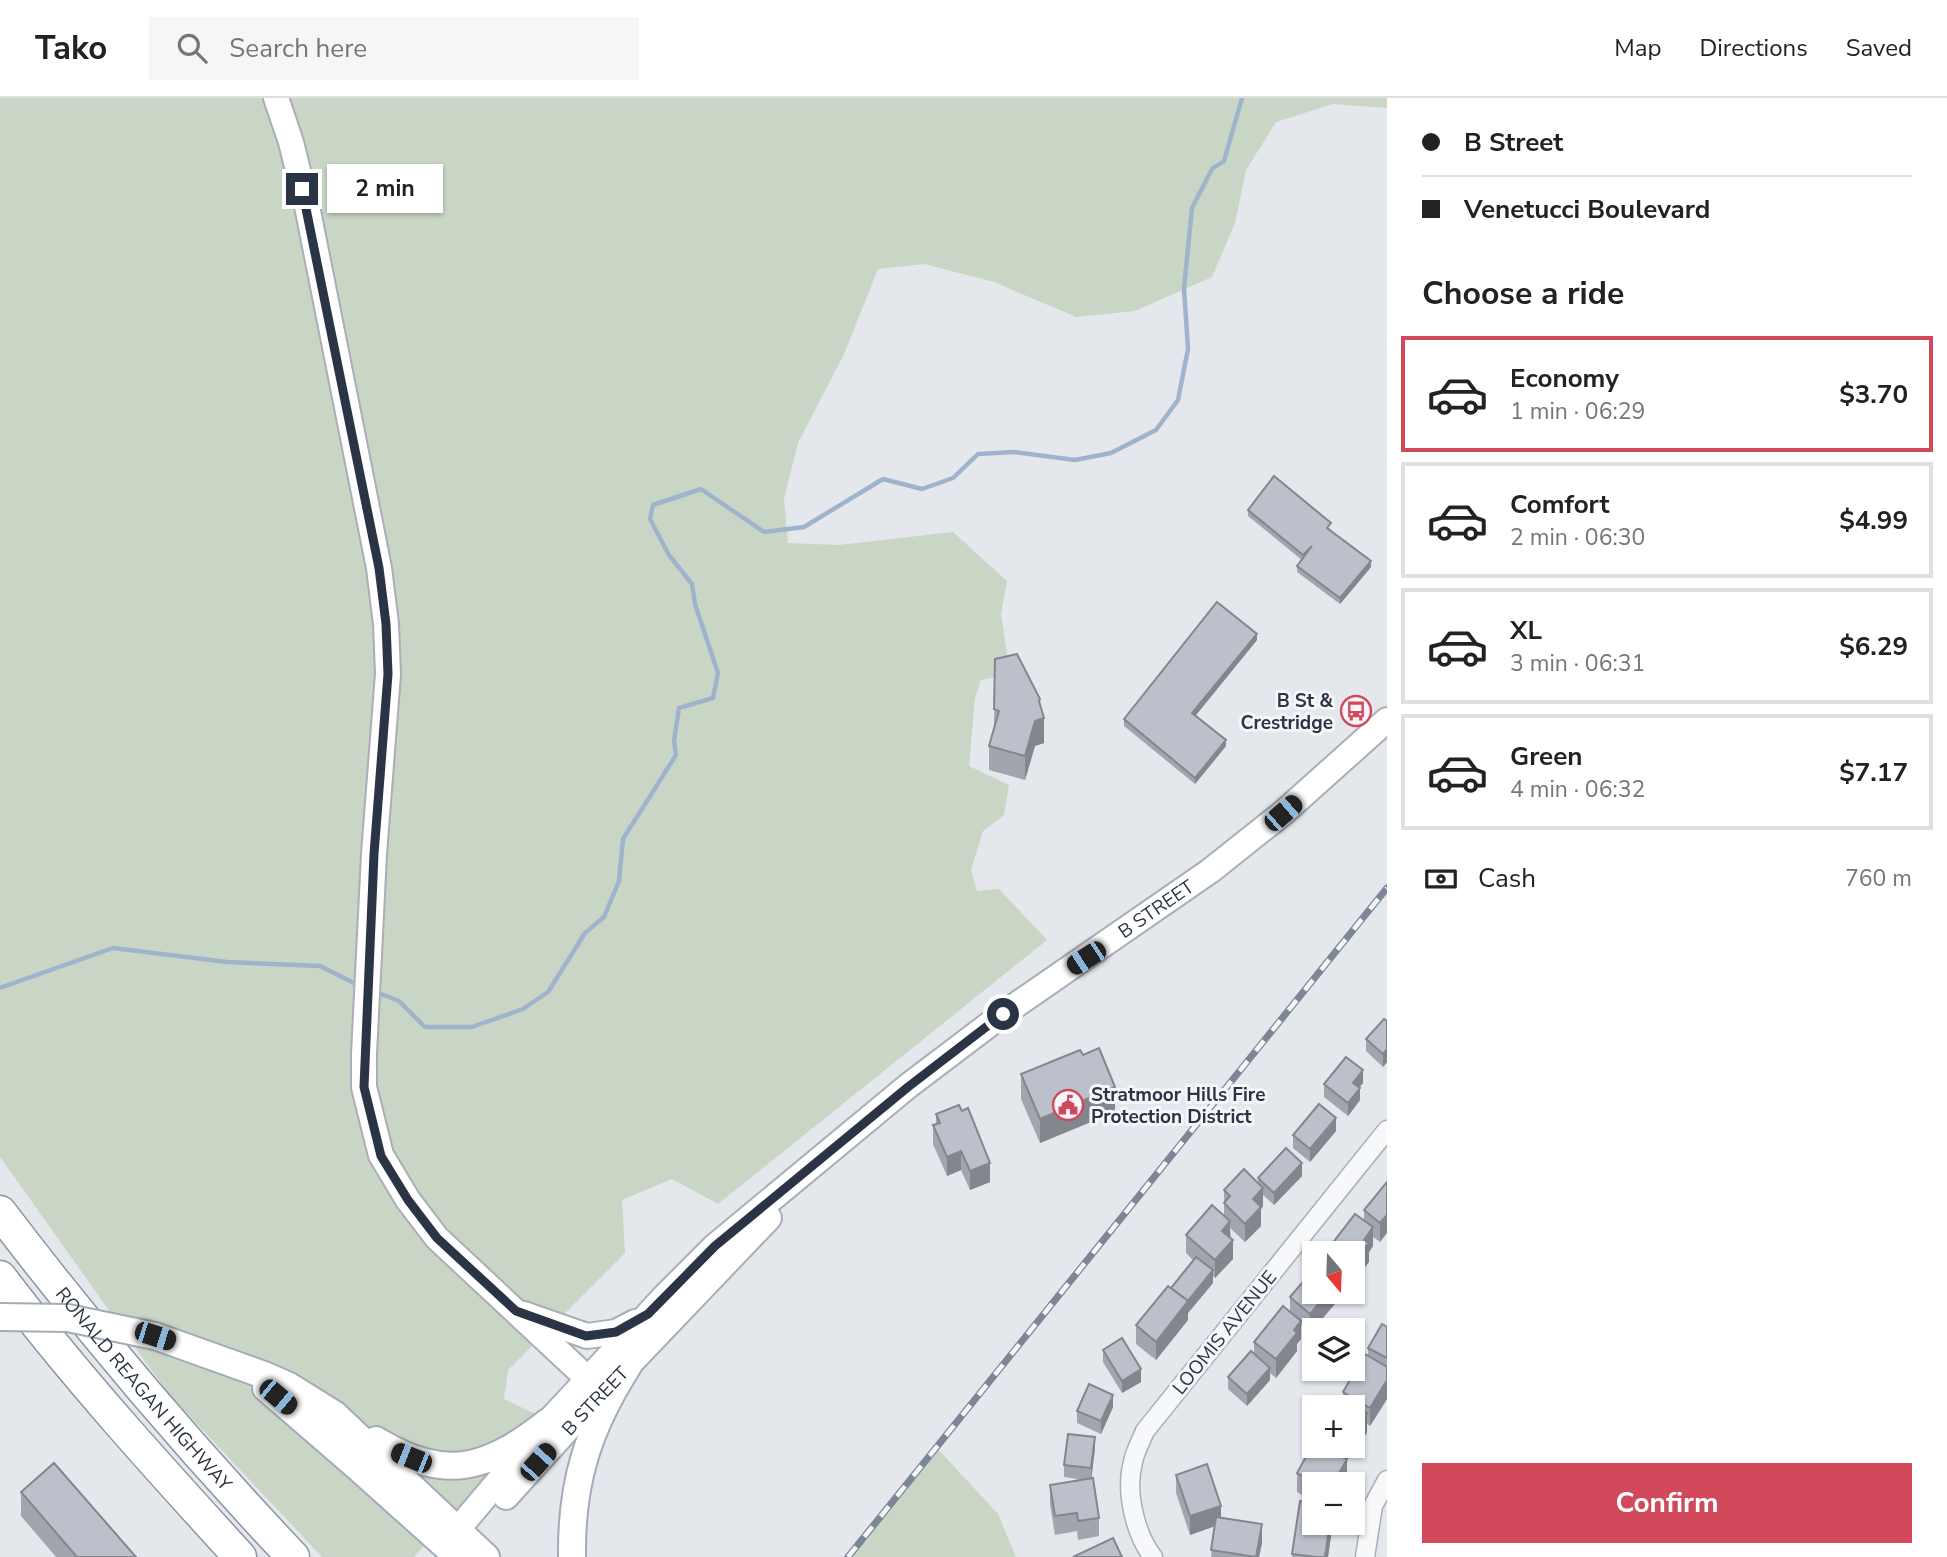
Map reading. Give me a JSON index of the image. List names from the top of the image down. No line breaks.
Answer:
{"streets":{"highway":["RONALD REAGAN HIGHWAY"],"main road":["B STREET"],"street":["LOOMIS AVENUE"]},"places":{"bus stop":["B St & Crestridge"],"public building":["Stratmoor Hills Fire Protection District"]},"north":"bottom","page":{"header":"Tako","search":"Search here","nav":["Map","Directions","Saved"],"banner":["B Street","Venetucci Boulevard"],"bubble":"2 min","heading":"Choose a ride","list":[{"name":"Economy","note":"1 min · 06:29","value":"$3.70"},{"name":"Comfort","note":"2 min · 06:30","value":"$4.99"},{"name":"XL","note":"3 min · 06:31","value":"$6.29"},{"name":"Green","note":"4 min · 06:32","value":"$7.17"}],"pay":["Cash","760 m"],"map_buttons":["+","−"],"buttons":"Confirm"}}
